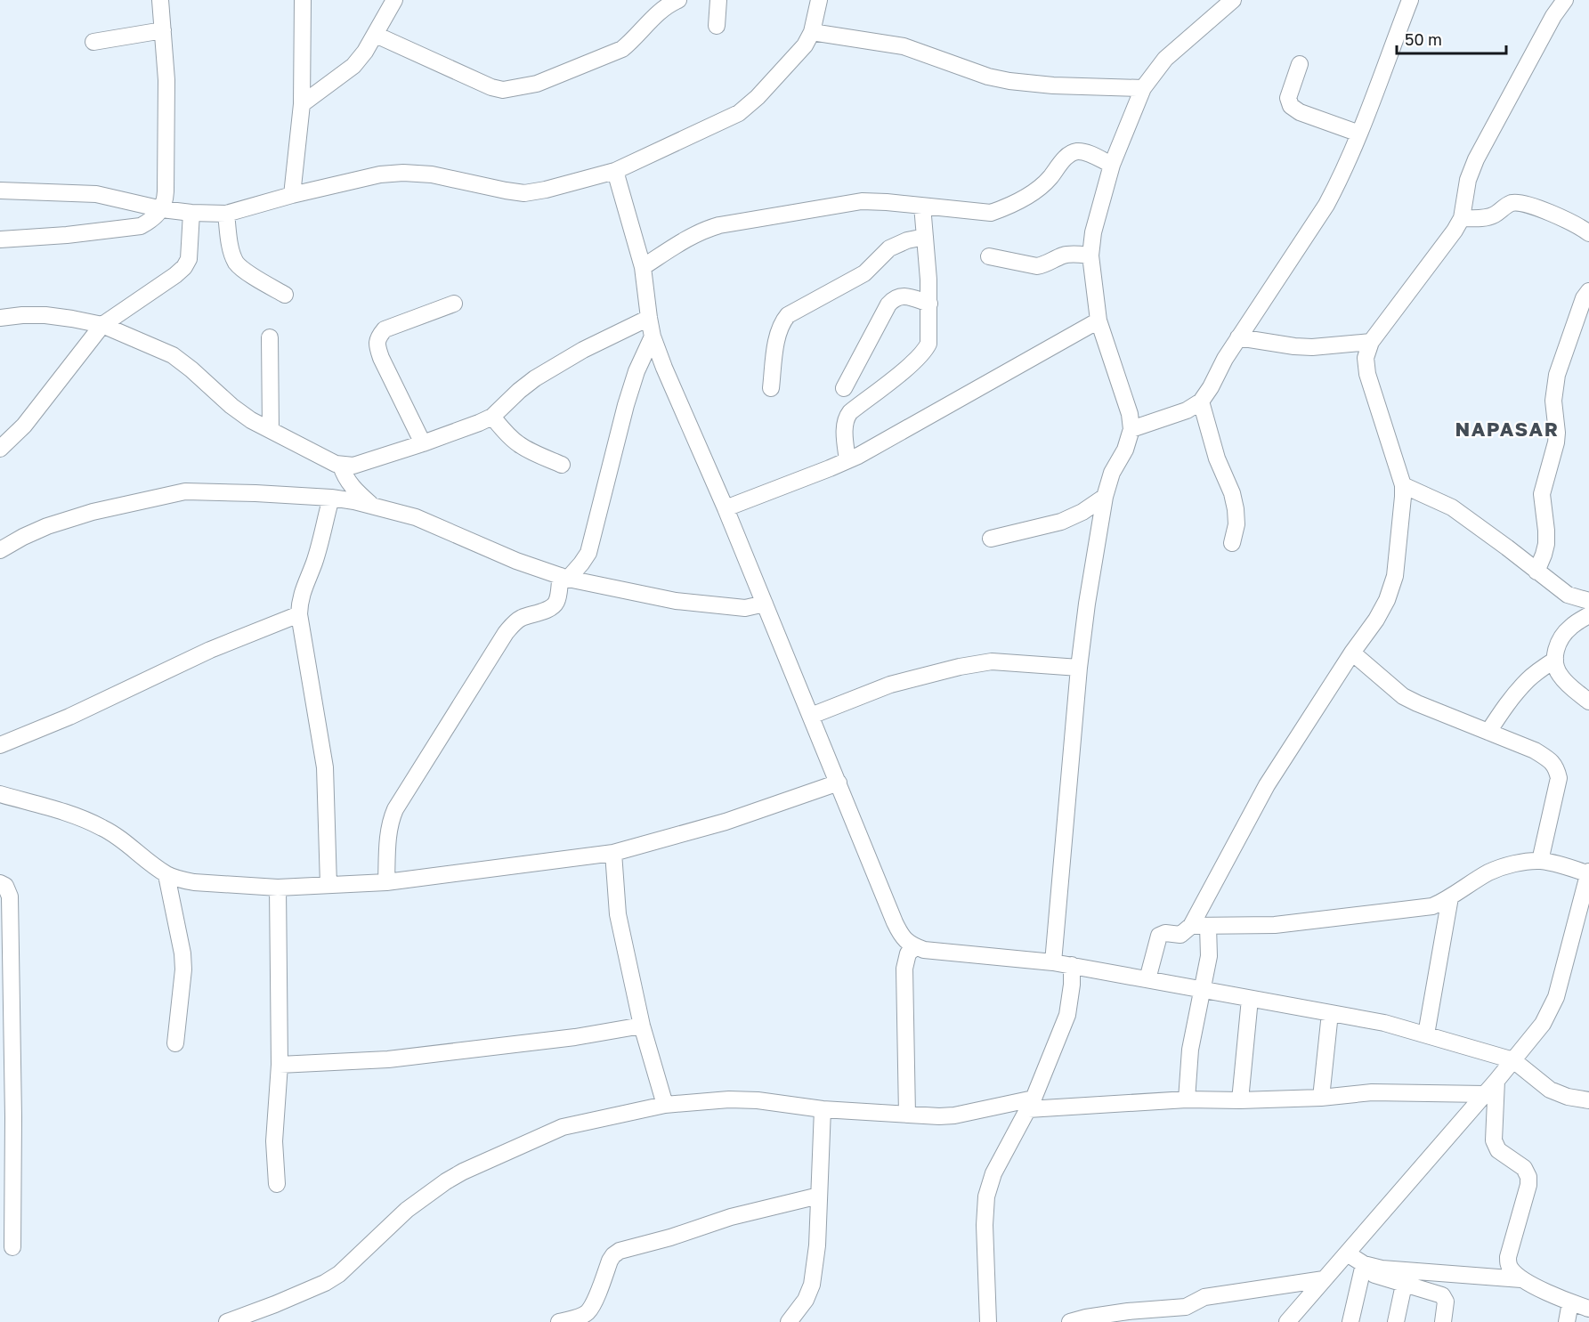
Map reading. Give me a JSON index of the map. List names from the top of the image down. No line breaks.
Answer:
{"districts":["NAPASAR"],"scale_bar":"50 m"}
